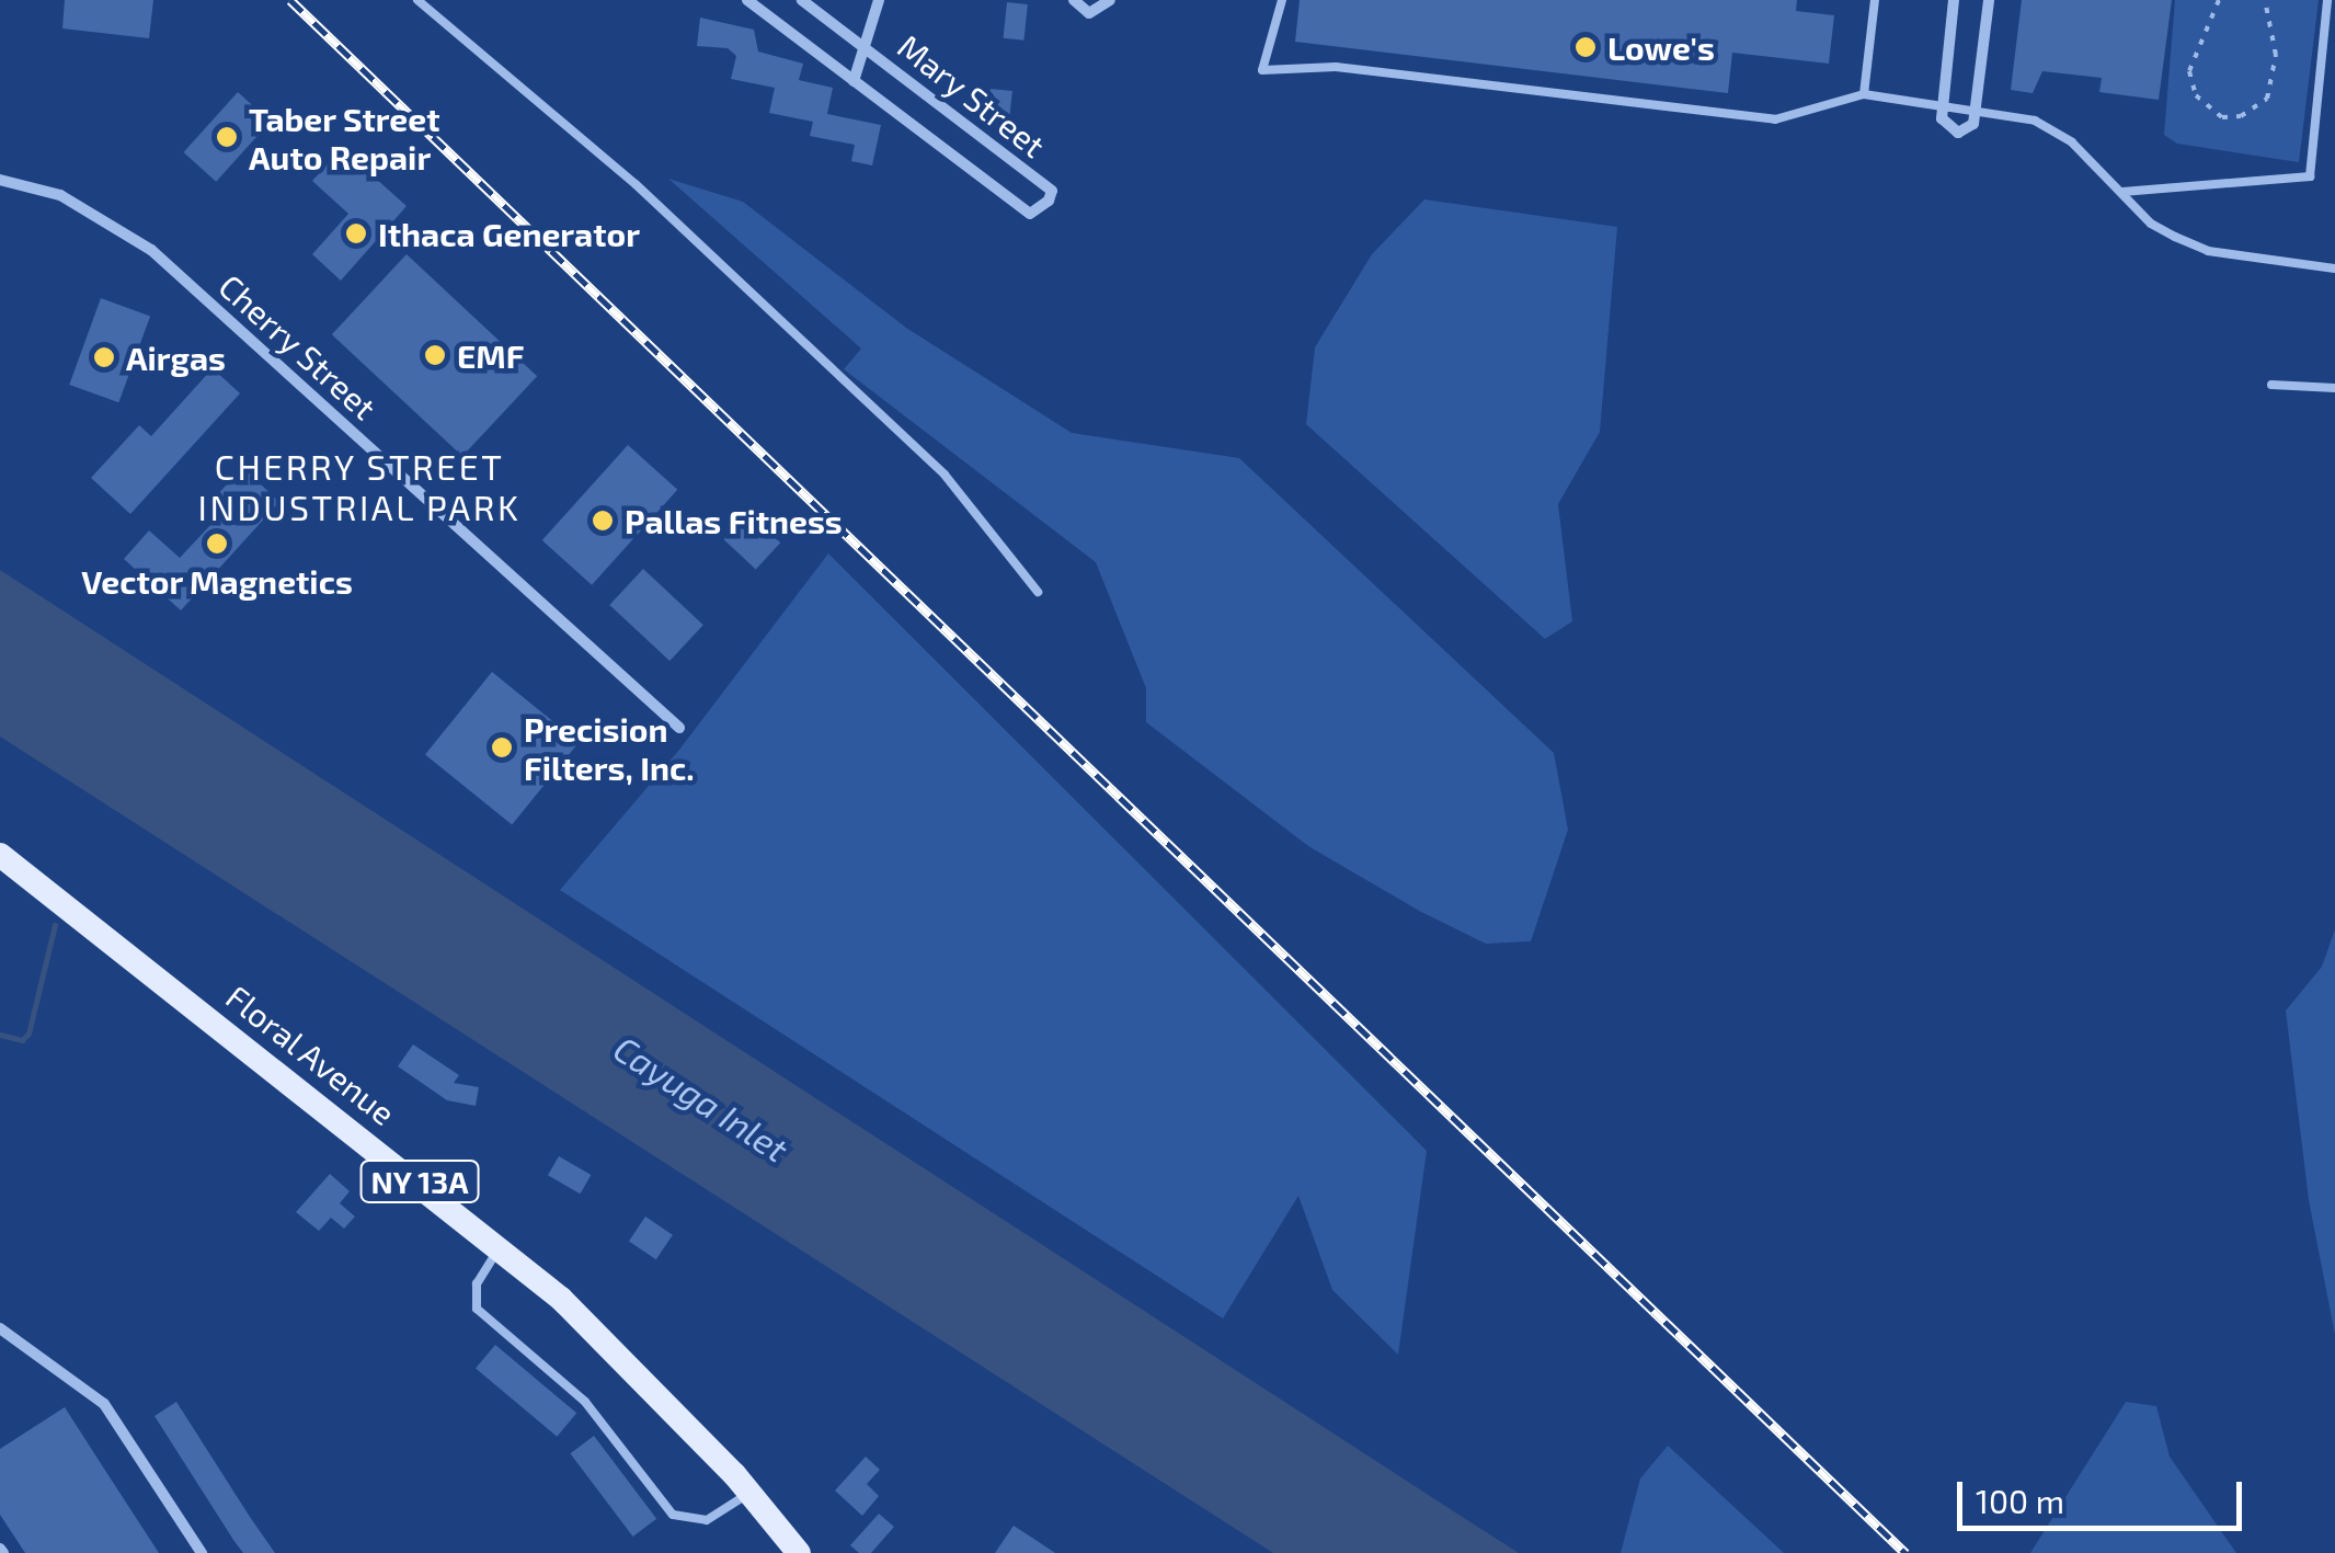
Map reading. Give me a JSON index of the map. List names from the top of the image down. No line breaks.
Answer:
{"streets":{"main road":["Floral Avenue","NY 13A"],"street":["Mary Street","Cherry Street"]},"districts":["CHERRY STREET INDUSTRIAL PARK"],"water":["Cayuga Inlet"],"places":["Lowe's","Taber Street Auto Repair","Ithaca Generator","EMF","Airgas","Pallas Fitness","Vector Magnetics","Precision Filters, Inc."],"scale_bar":"100 m"}
